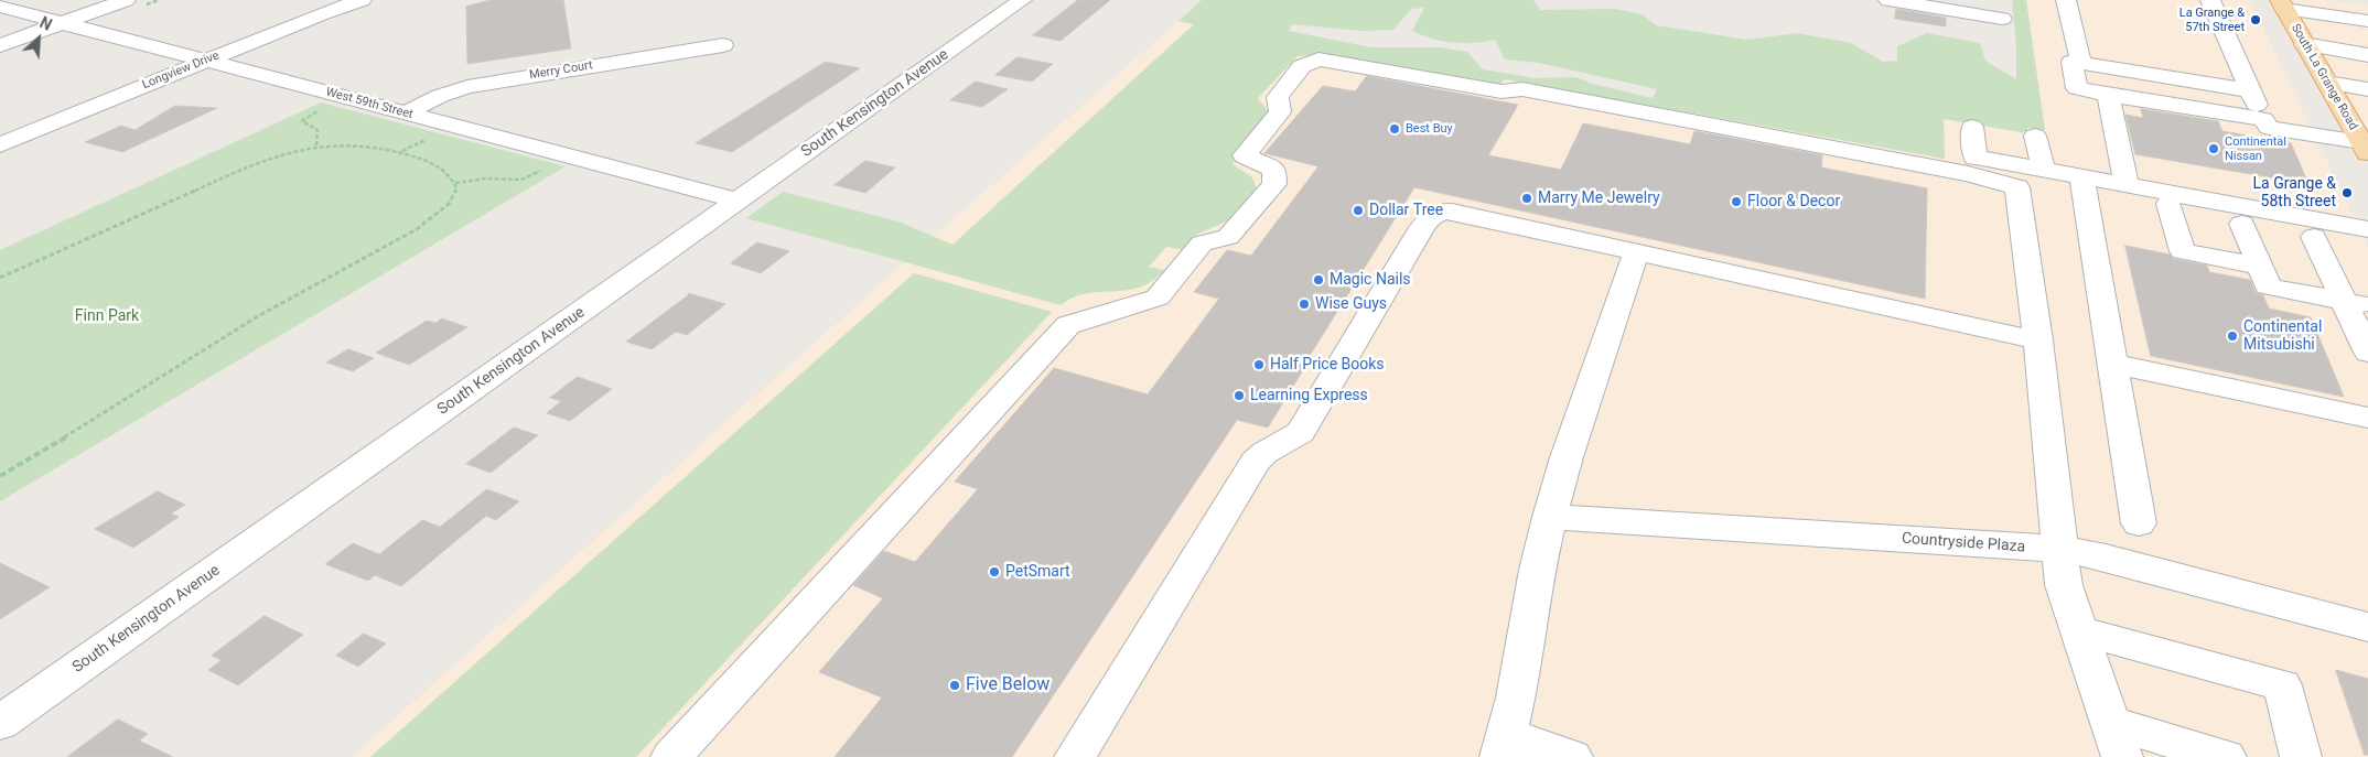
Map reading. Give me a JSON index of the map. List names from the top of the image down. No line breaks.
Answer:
{"streets":{"main road":["South La Grange Road"],"street":["Longview Drive","Merry Court","West 59th Street","South Kensington Avenue","Countryside Plaza"]},"crossings":[["Longview Drive","West 59th Street"],["Merry Court","West 59th Street"],["West 59th Street","South Kensington Avenue"]],"parks":["Finn Park"],"places":["La Grange & 57th Street","Best Buy","Continental Nissan","La Grange & 58th Street","Marry Me Jewelry","Floor & Decor","Dollar Tree","Magic Nails","Wise Guys","Continental Mitsubishi","Half Price Books","Learning Express","PetSmart","Five Below"],"north":"top right"}
